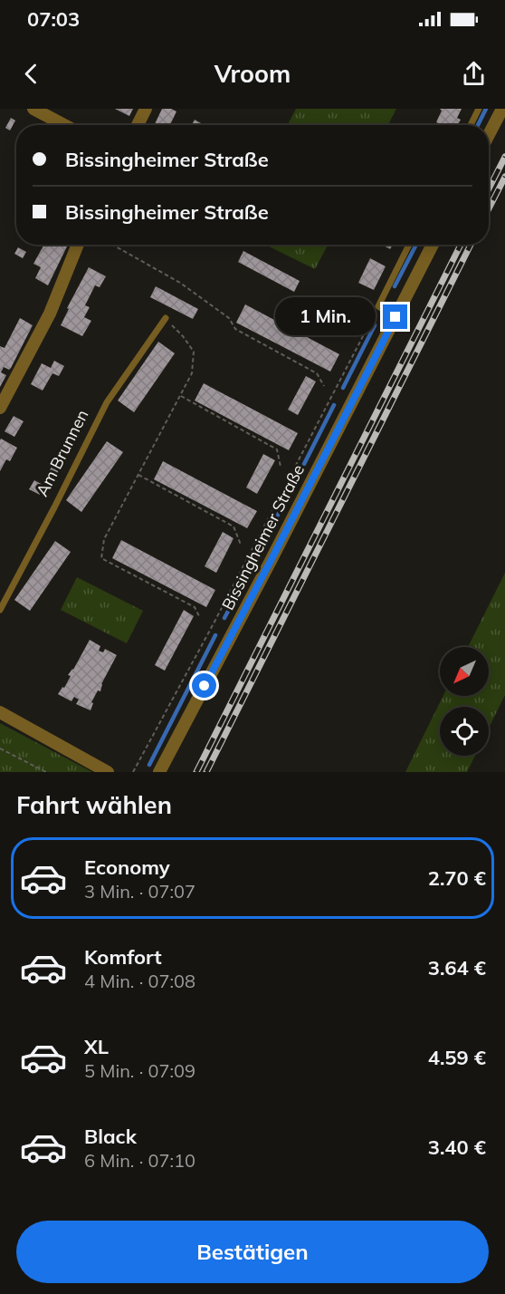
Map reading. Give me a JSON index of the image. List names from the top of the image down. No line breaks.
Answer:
{"streets":{"street":["Bissingheimer Straße"],"lane":["Am Brunnen"]},"north":"bottom left","page":{"status":"07:03","header":"Vroom","banner":["Bissingheimer Straße","Bissingheimer Straße"],"bubble":"1 Min.","heading":"Fahrt wählen","list":[{"name":"Economy","note":"3 Min. · 07:07","value":"2.70 €"},{"name":"Komfort","note":"4 Min. · 07:08","value":"3.64 €"},{"name":"XL","note":"5 Min. · 07:09","value":"4.59 €"},{"name":"Black","note":"6 Min. · 07:10","value":"3.40 €"}],"buttons":"Bestätigen"}}
